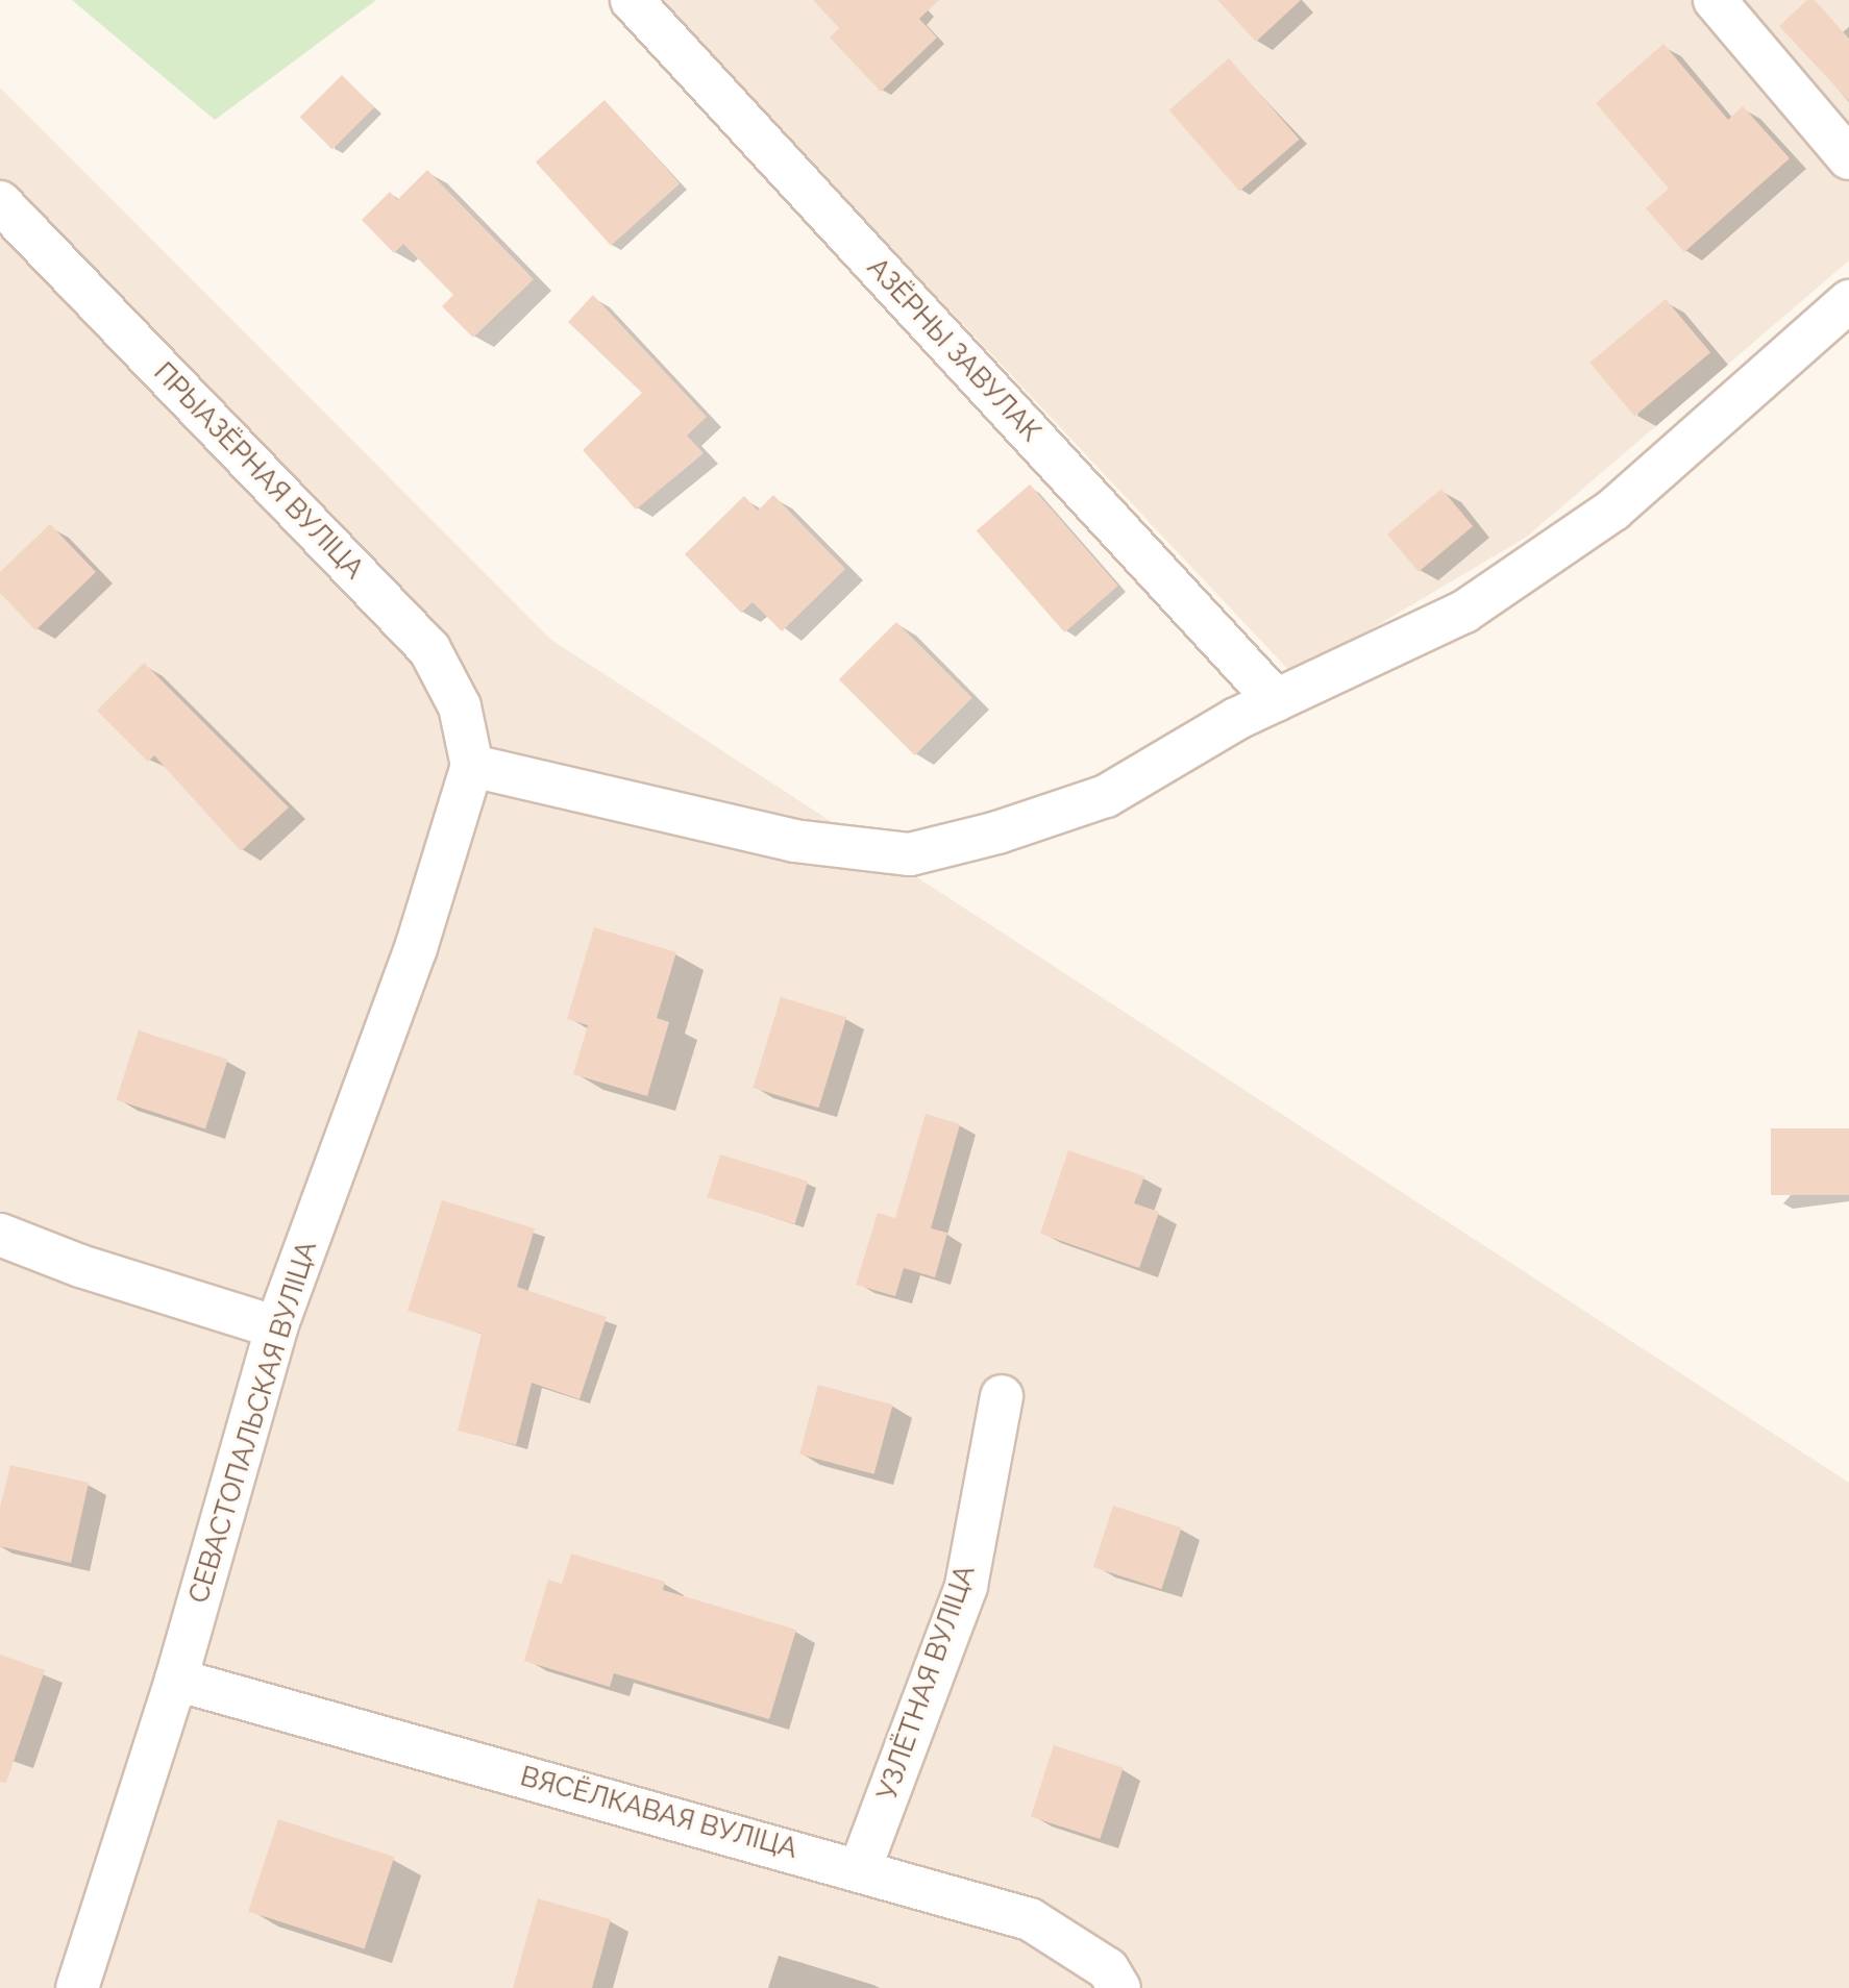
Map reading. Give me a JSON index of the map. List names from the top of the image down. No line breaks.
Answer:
{"streets":{"street":["АЗЁРНЫ ЗАВУЛАК","ПРЫАЗЁРНАЯ ВУЛІЦА","СЕВАСТОПАЛЬСКАЯ ВУЛІЦА","УЗЛЁТНАЯ ВУЛІЦА","ВЯСЁЛКАВАЯ ВУЛІЦА"]},"crossings":[["ПРЫАЗЁРНАЯ ВУЛІЦА","СЕВАСТОПАЛЬСКАЯ ВУЛІЦА"],["СЕВАСТОПАЛЬСКАЯ ВУЛІЦА","ВЯСЁЛКАВАЯ ВУЛІЦА"],["УЗЛЁТНАЯ ВУЛІЦА","ВЯСЁЛКАВАЯ ВУЛІЦА"]]}
